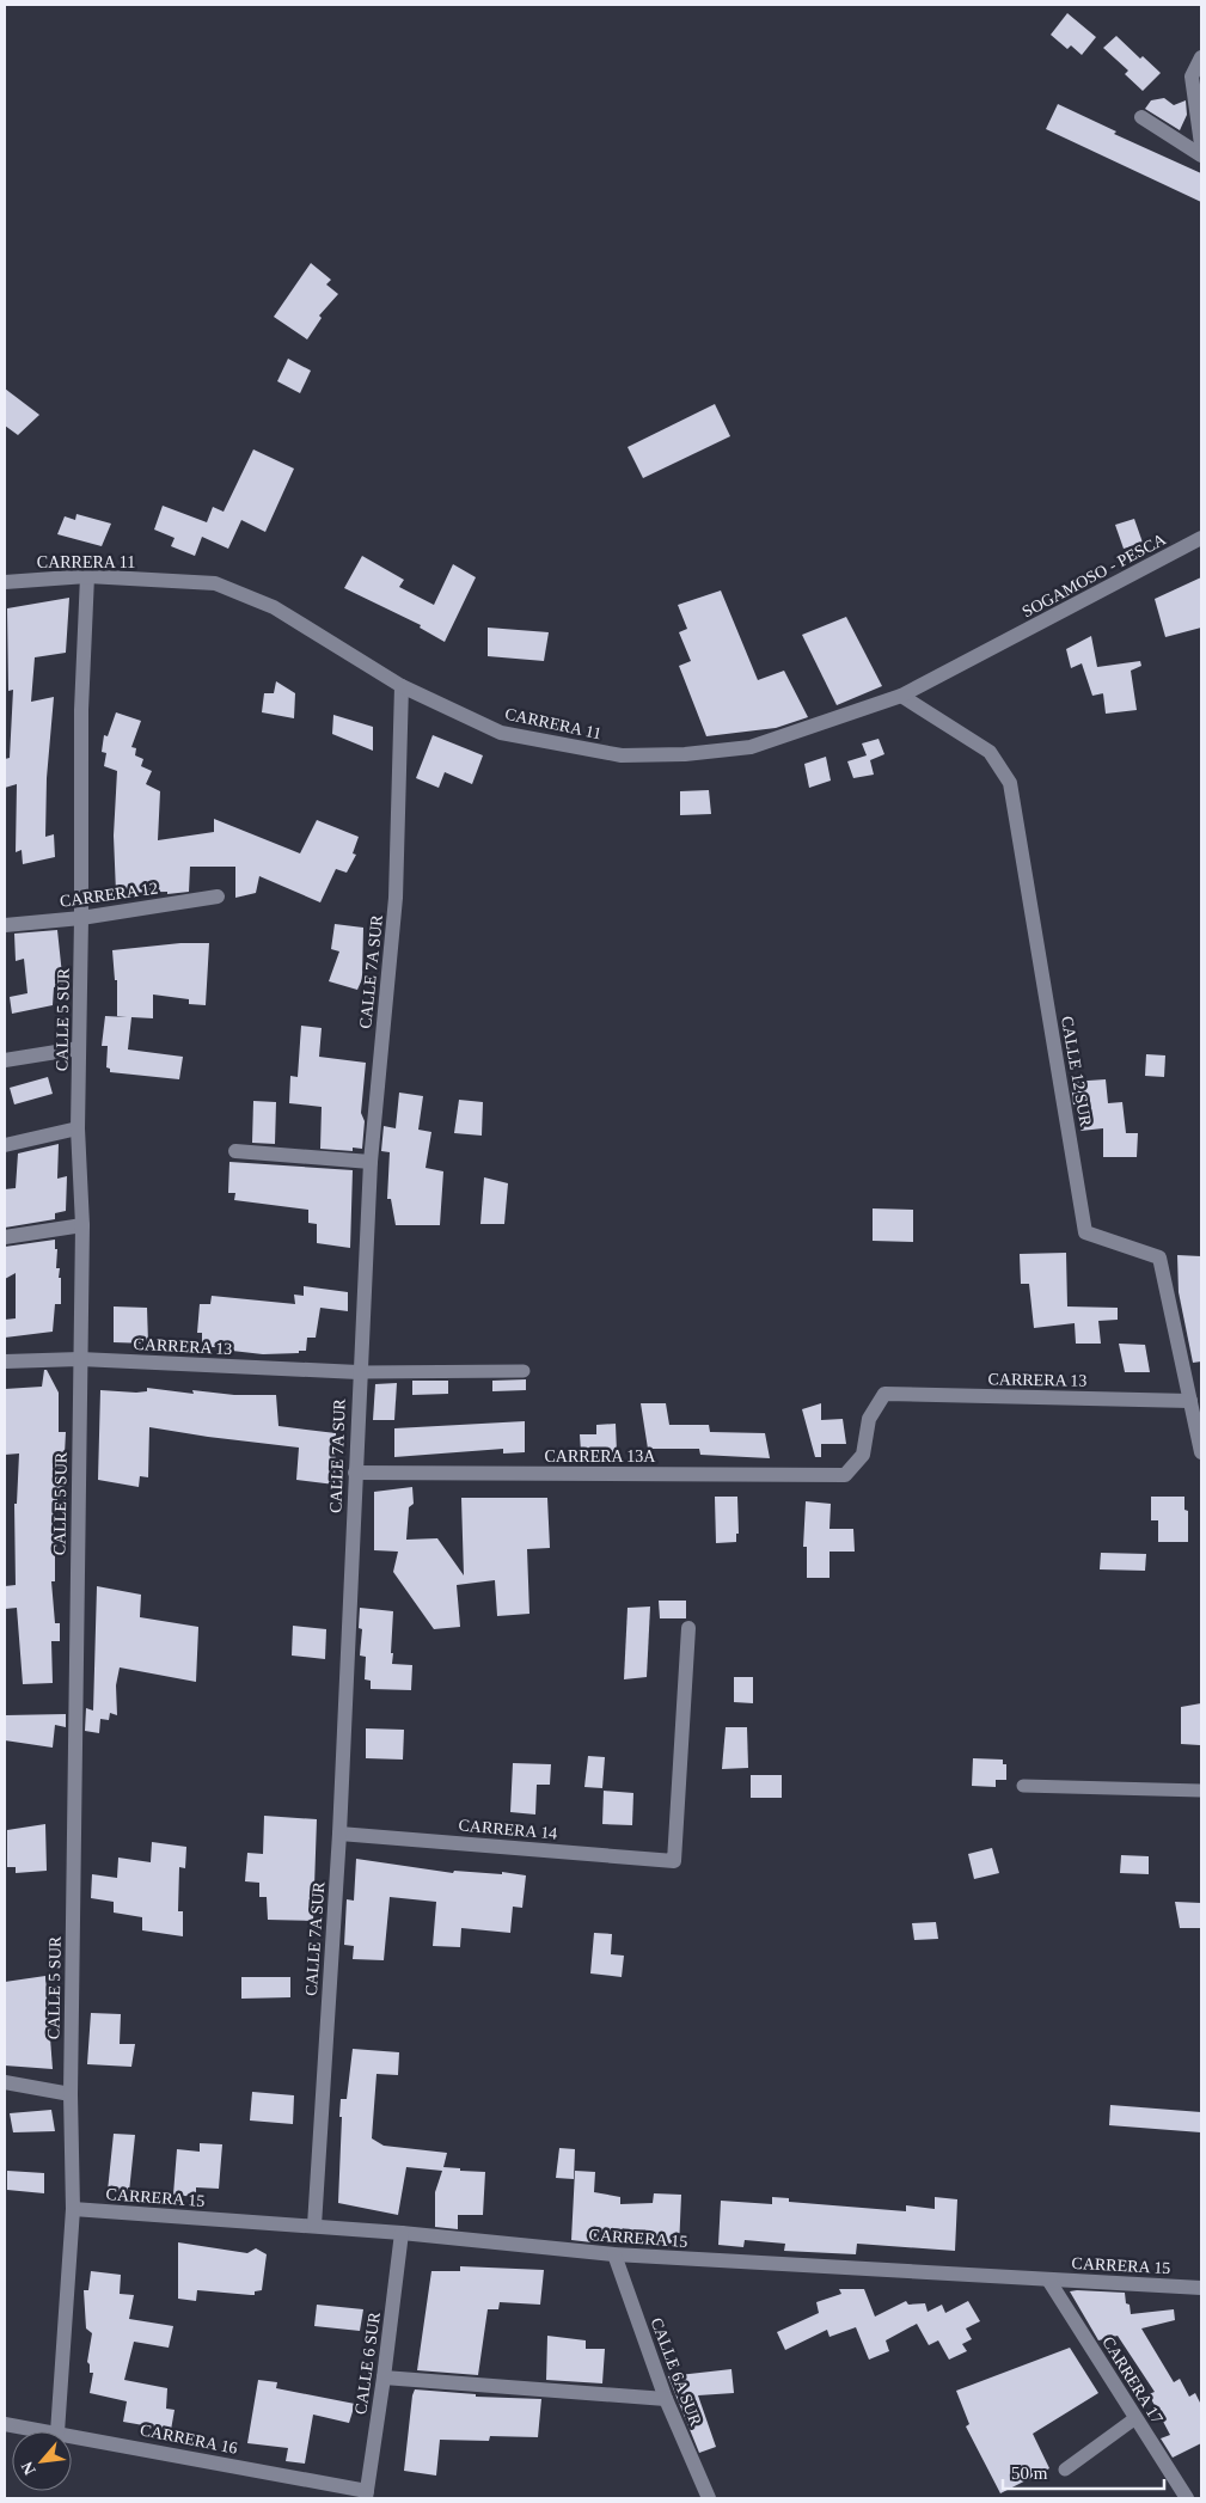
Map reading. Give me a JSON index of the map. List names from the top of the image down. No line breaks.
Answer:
{"streets":{"street":["CARRERA 11","SOGAMOSO - PESCA","CARRERA 12","CALLE 7A SUR","CALLE 5 SUR","CALLE 12 SUR","CARRERA 13","CARRERA 13A","CARRERA 14","CARRERA 15","CALLE 6 SUR","CALLE 6A SUR","CARRERA 17","CARRERA 16"]},"crossings":[["CARRERA 11","SOGAMOSO - PESCA"],["CARRERA 11","CALLE 7A SUR"],["CARRERA 11","CALLE 5 SUR"],["CARRERA 11","CALLE 12 SUR"],["CARRERA 12","CALLE 5 SUR"],["CALLE 7A SUR","CARRERA 13"],["CALLE 7A SUR","CARRERA 13A"],["CALLE 7A SUR","CARRERA 14"],["CALLE 7A SUR","CARRERA 15"],["CALLE 5 SUR","CARRERA 13"],["CALLE 5 SUR","CARRERA 15"],["CALLE 12 SUR","CARRERA 13"],["CARRERA 13","CARRERA 13A"],["CARRERA 15","CALLE 6 SUR"],["CARRERA 15","CALLE 6A SUR"],["CARRERA 15","CARRERA 17"],["CALLE 6 SUR","CARRERA 16"]],"scale_bar":"50 m","north":"bottom left"}
